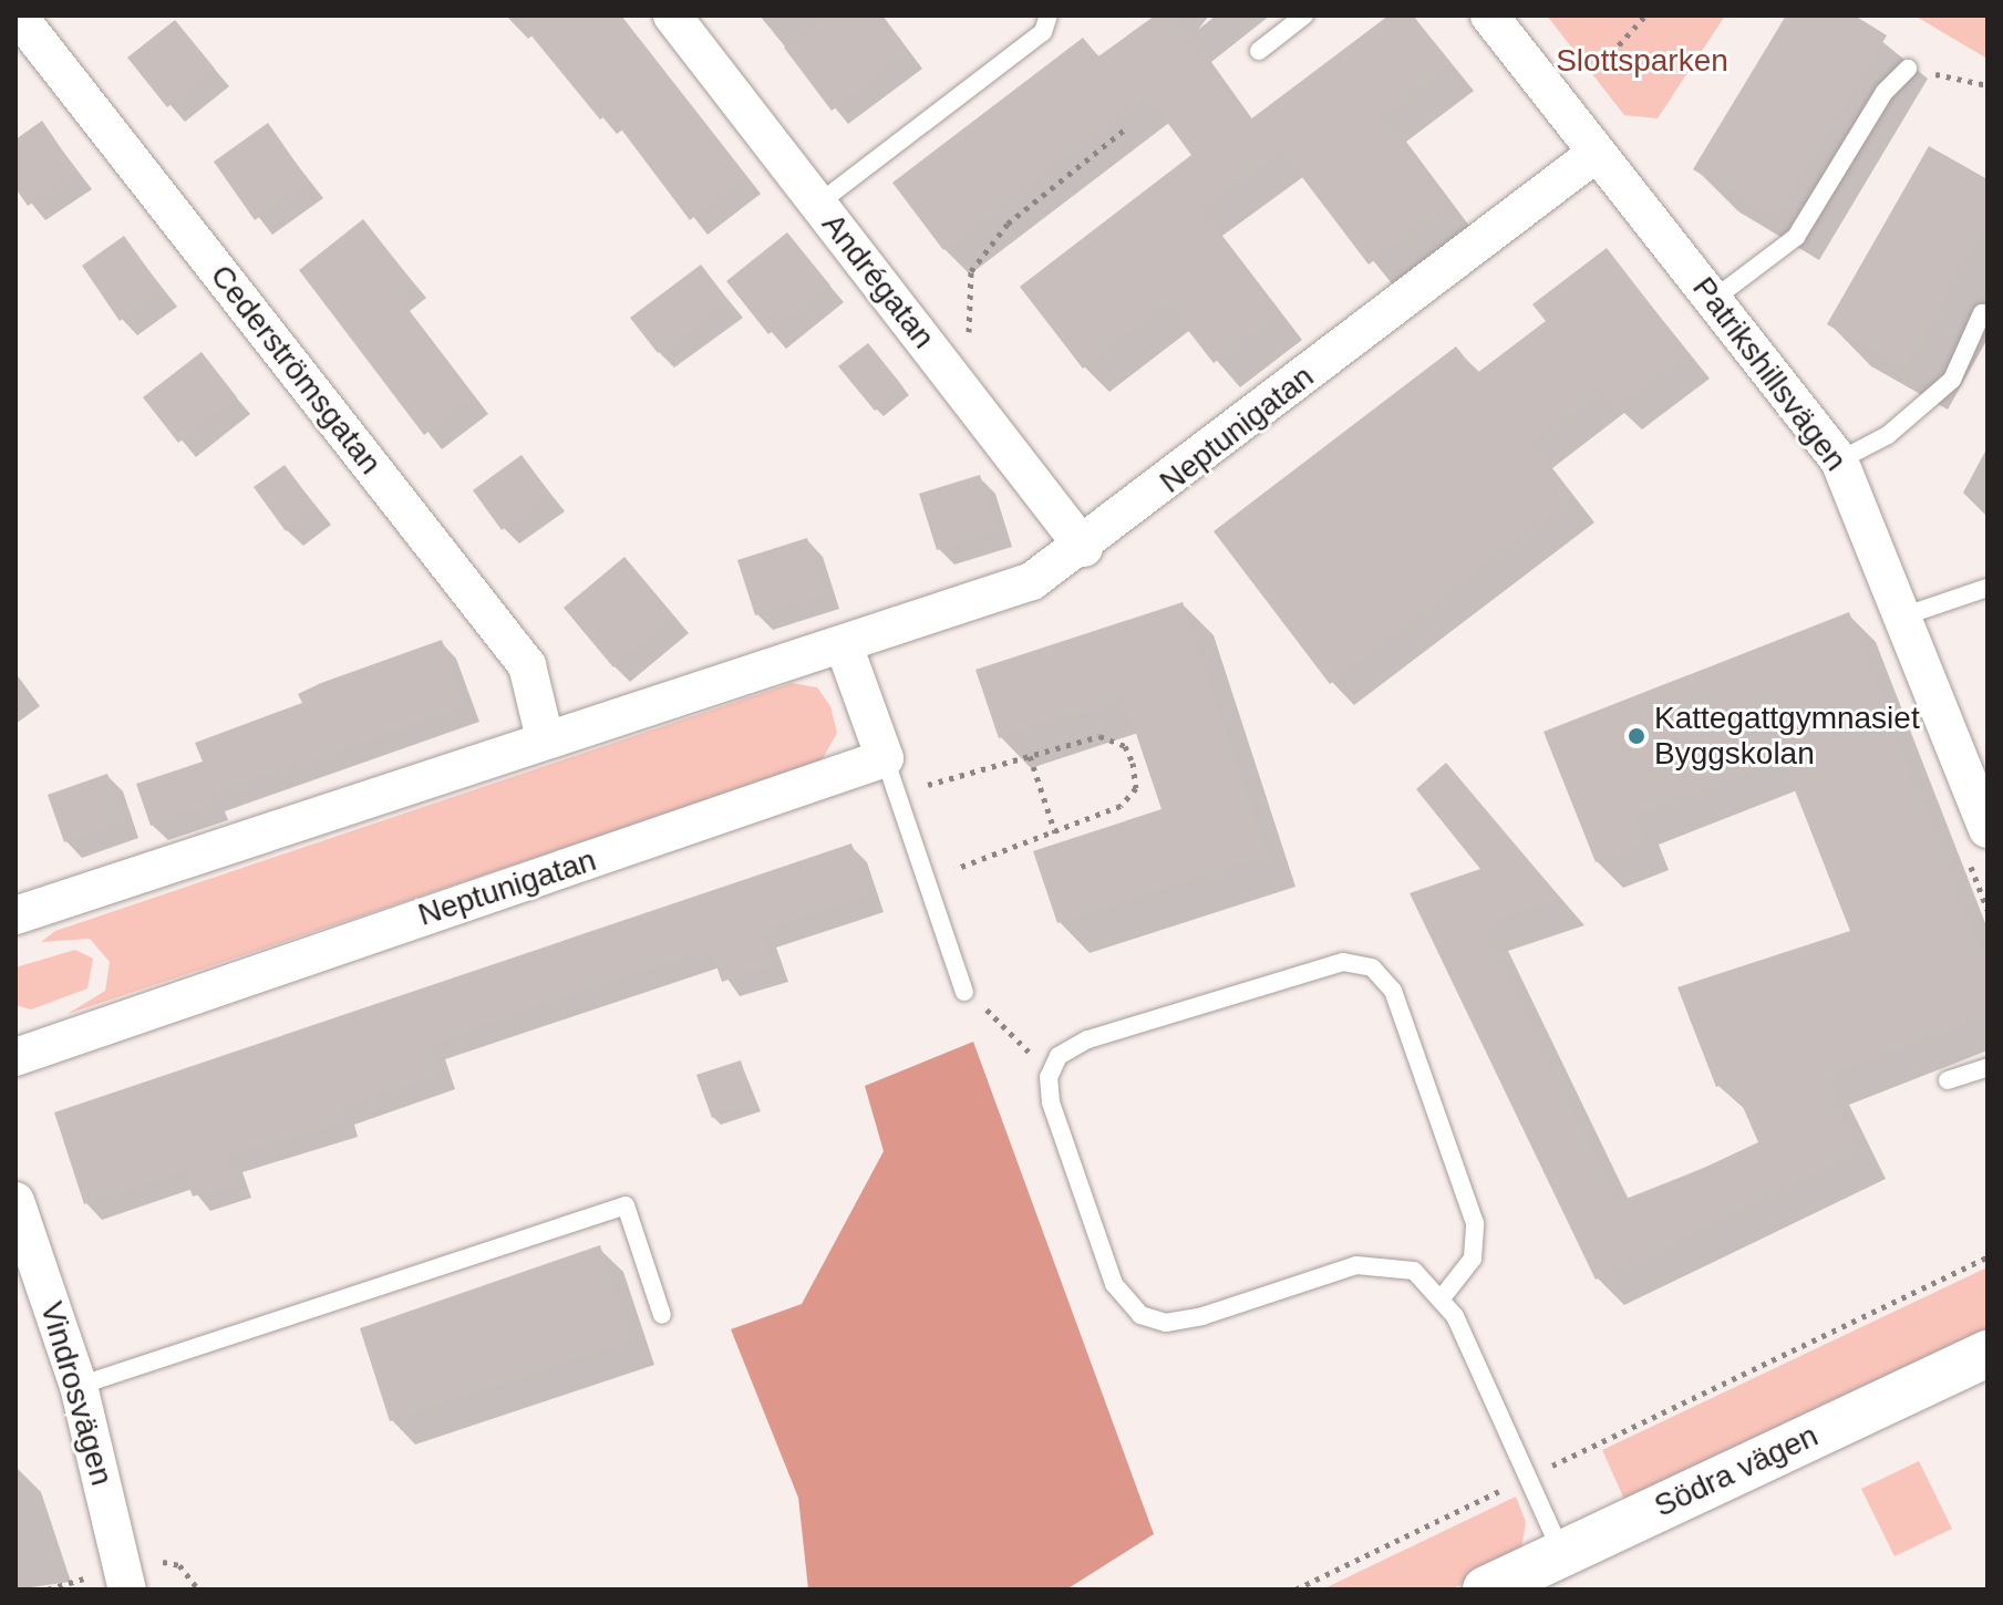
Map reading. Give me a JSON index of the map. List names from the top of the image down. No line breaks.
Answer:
{"streets":{"street":["Andrégatan","Cederströmsgatan","Patrikshillsvägen","Neptunigatan","Vindrosvägen","Södra vägen"]},"crossings":[["Andrégatan","Neptunigatan"],["Cederströmsgatan","Neptunigatan"],["Patrikshillsvägen","Neptunigatan"]],"parks":["Slottsparken"],"places":["Kattegattgymnasiet Byggskolan"]}
